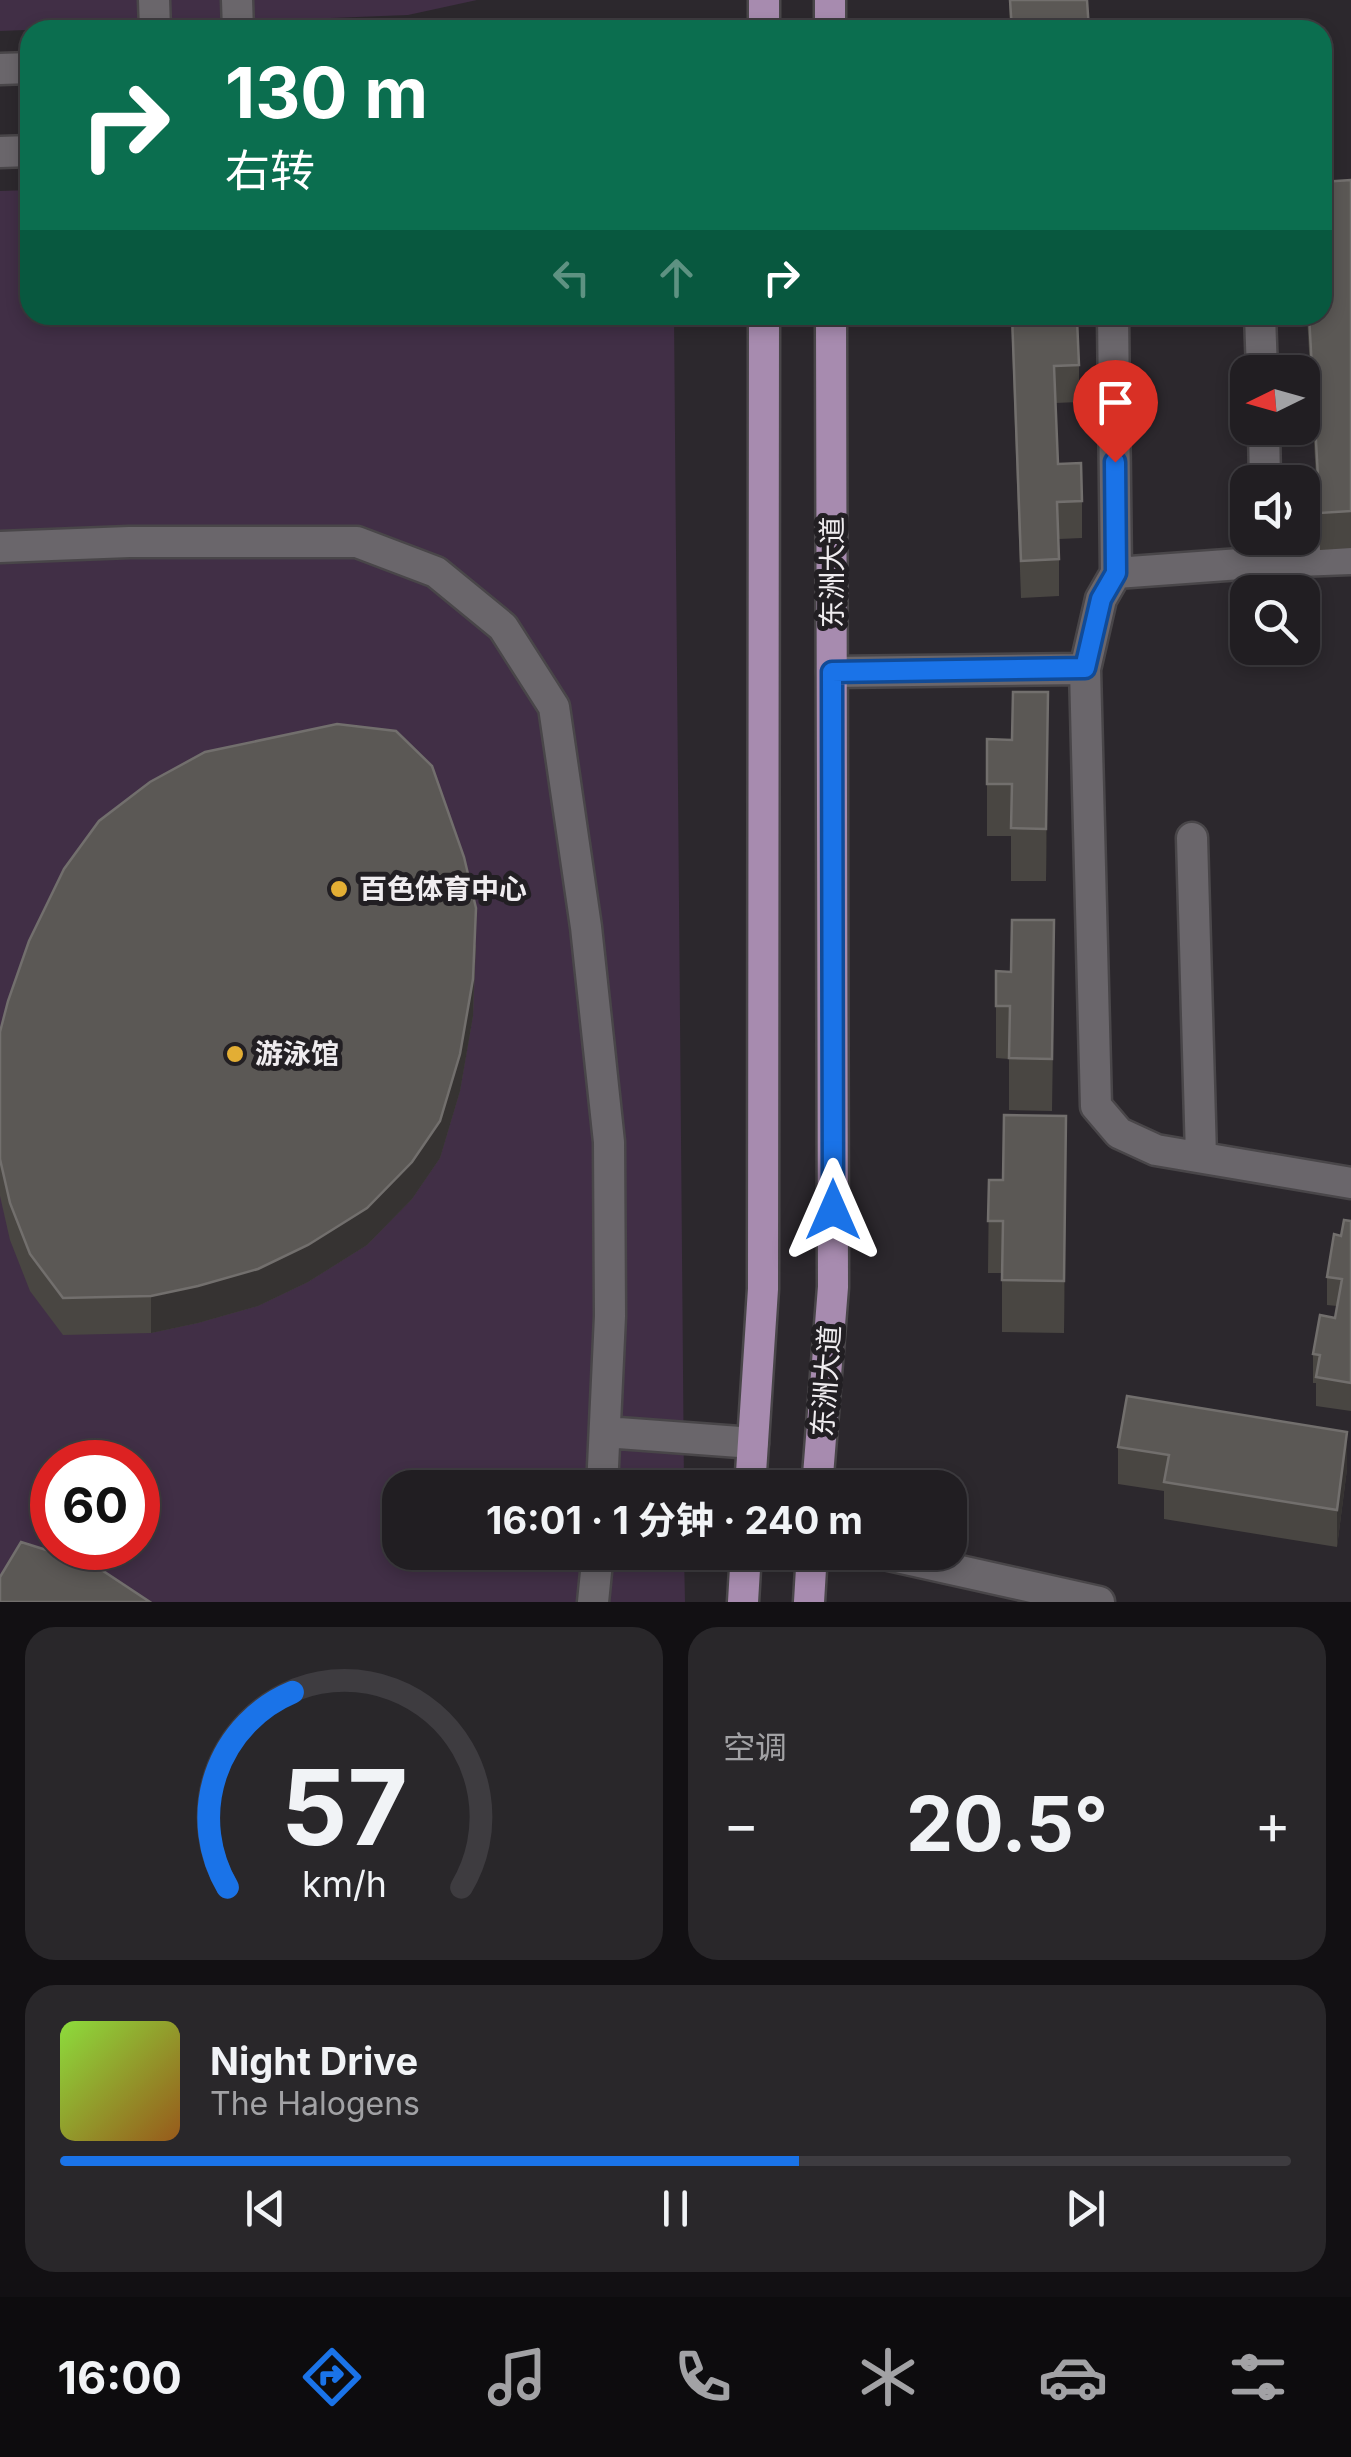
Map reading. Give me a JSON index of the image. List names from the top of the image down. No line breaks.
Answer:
{"streets":{"main road":["东洲大道"]},"places":["百色体育中心","游泳馆"],"north":"left","page":{"turn":["130 m","右转"],"limit":"60","trip":"16:01 · 1 分钟 · 240 m","tile":"空调","heat":["−","20.5°","+"],"song":["Night Drive","The Halogens"],"tabs":"16:00","gauge":["57","km/h"]}}
